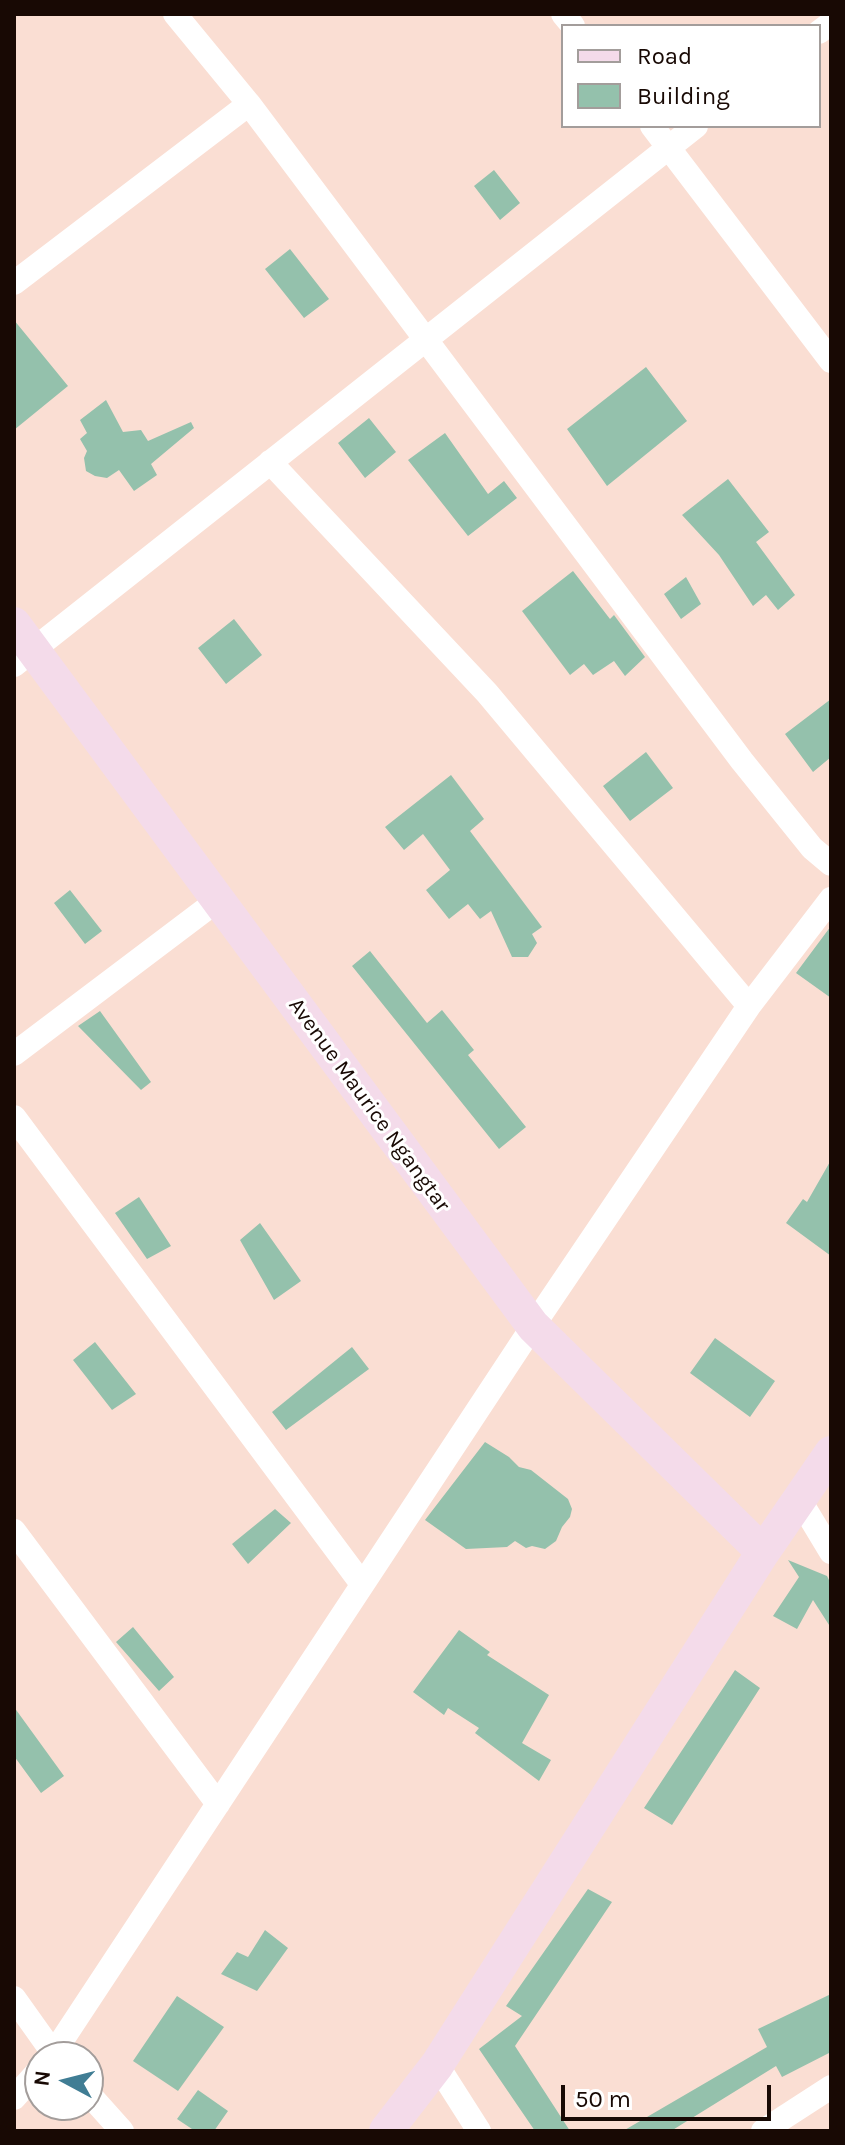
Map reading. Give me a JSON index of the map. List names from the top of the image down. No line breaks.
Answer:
{"streets":{"street":["Avenue Maurice Ngangtar"]},"legend":["Road","Building"],"scale_bar":"50 m","north":"left"}
